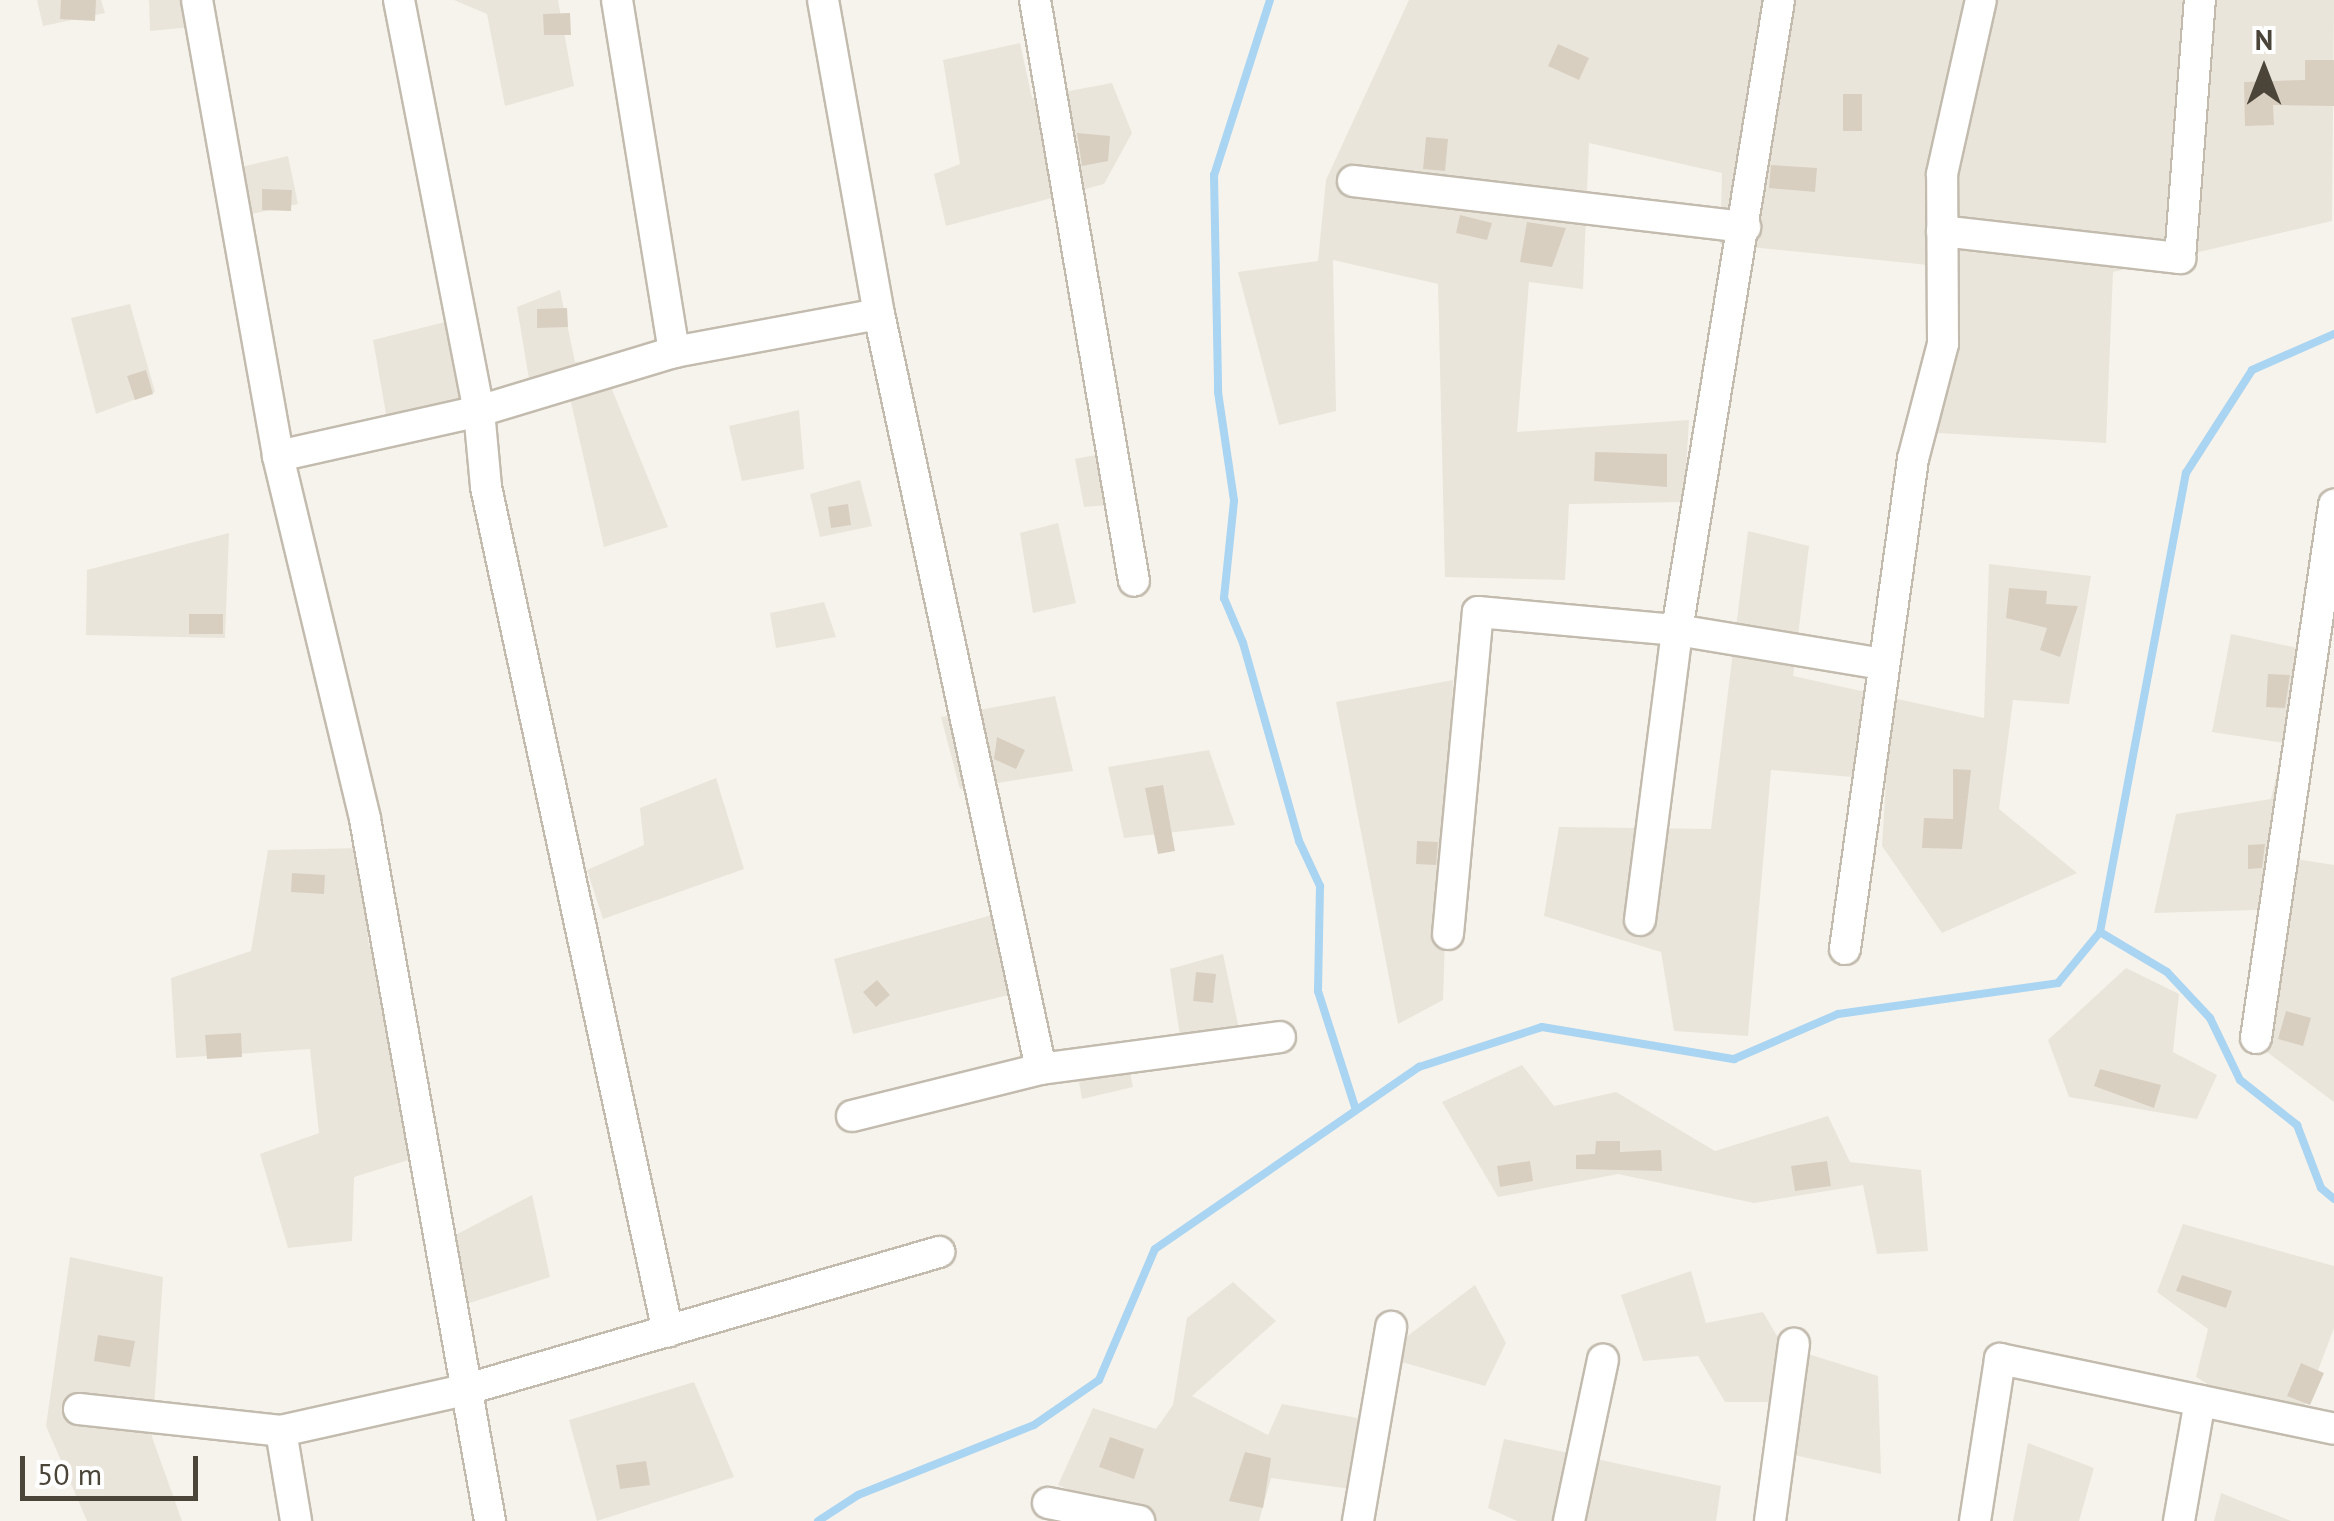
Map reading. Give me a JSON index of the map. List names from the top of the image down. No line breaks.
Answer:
{"scale_bar":"50 m","north":"top"}
